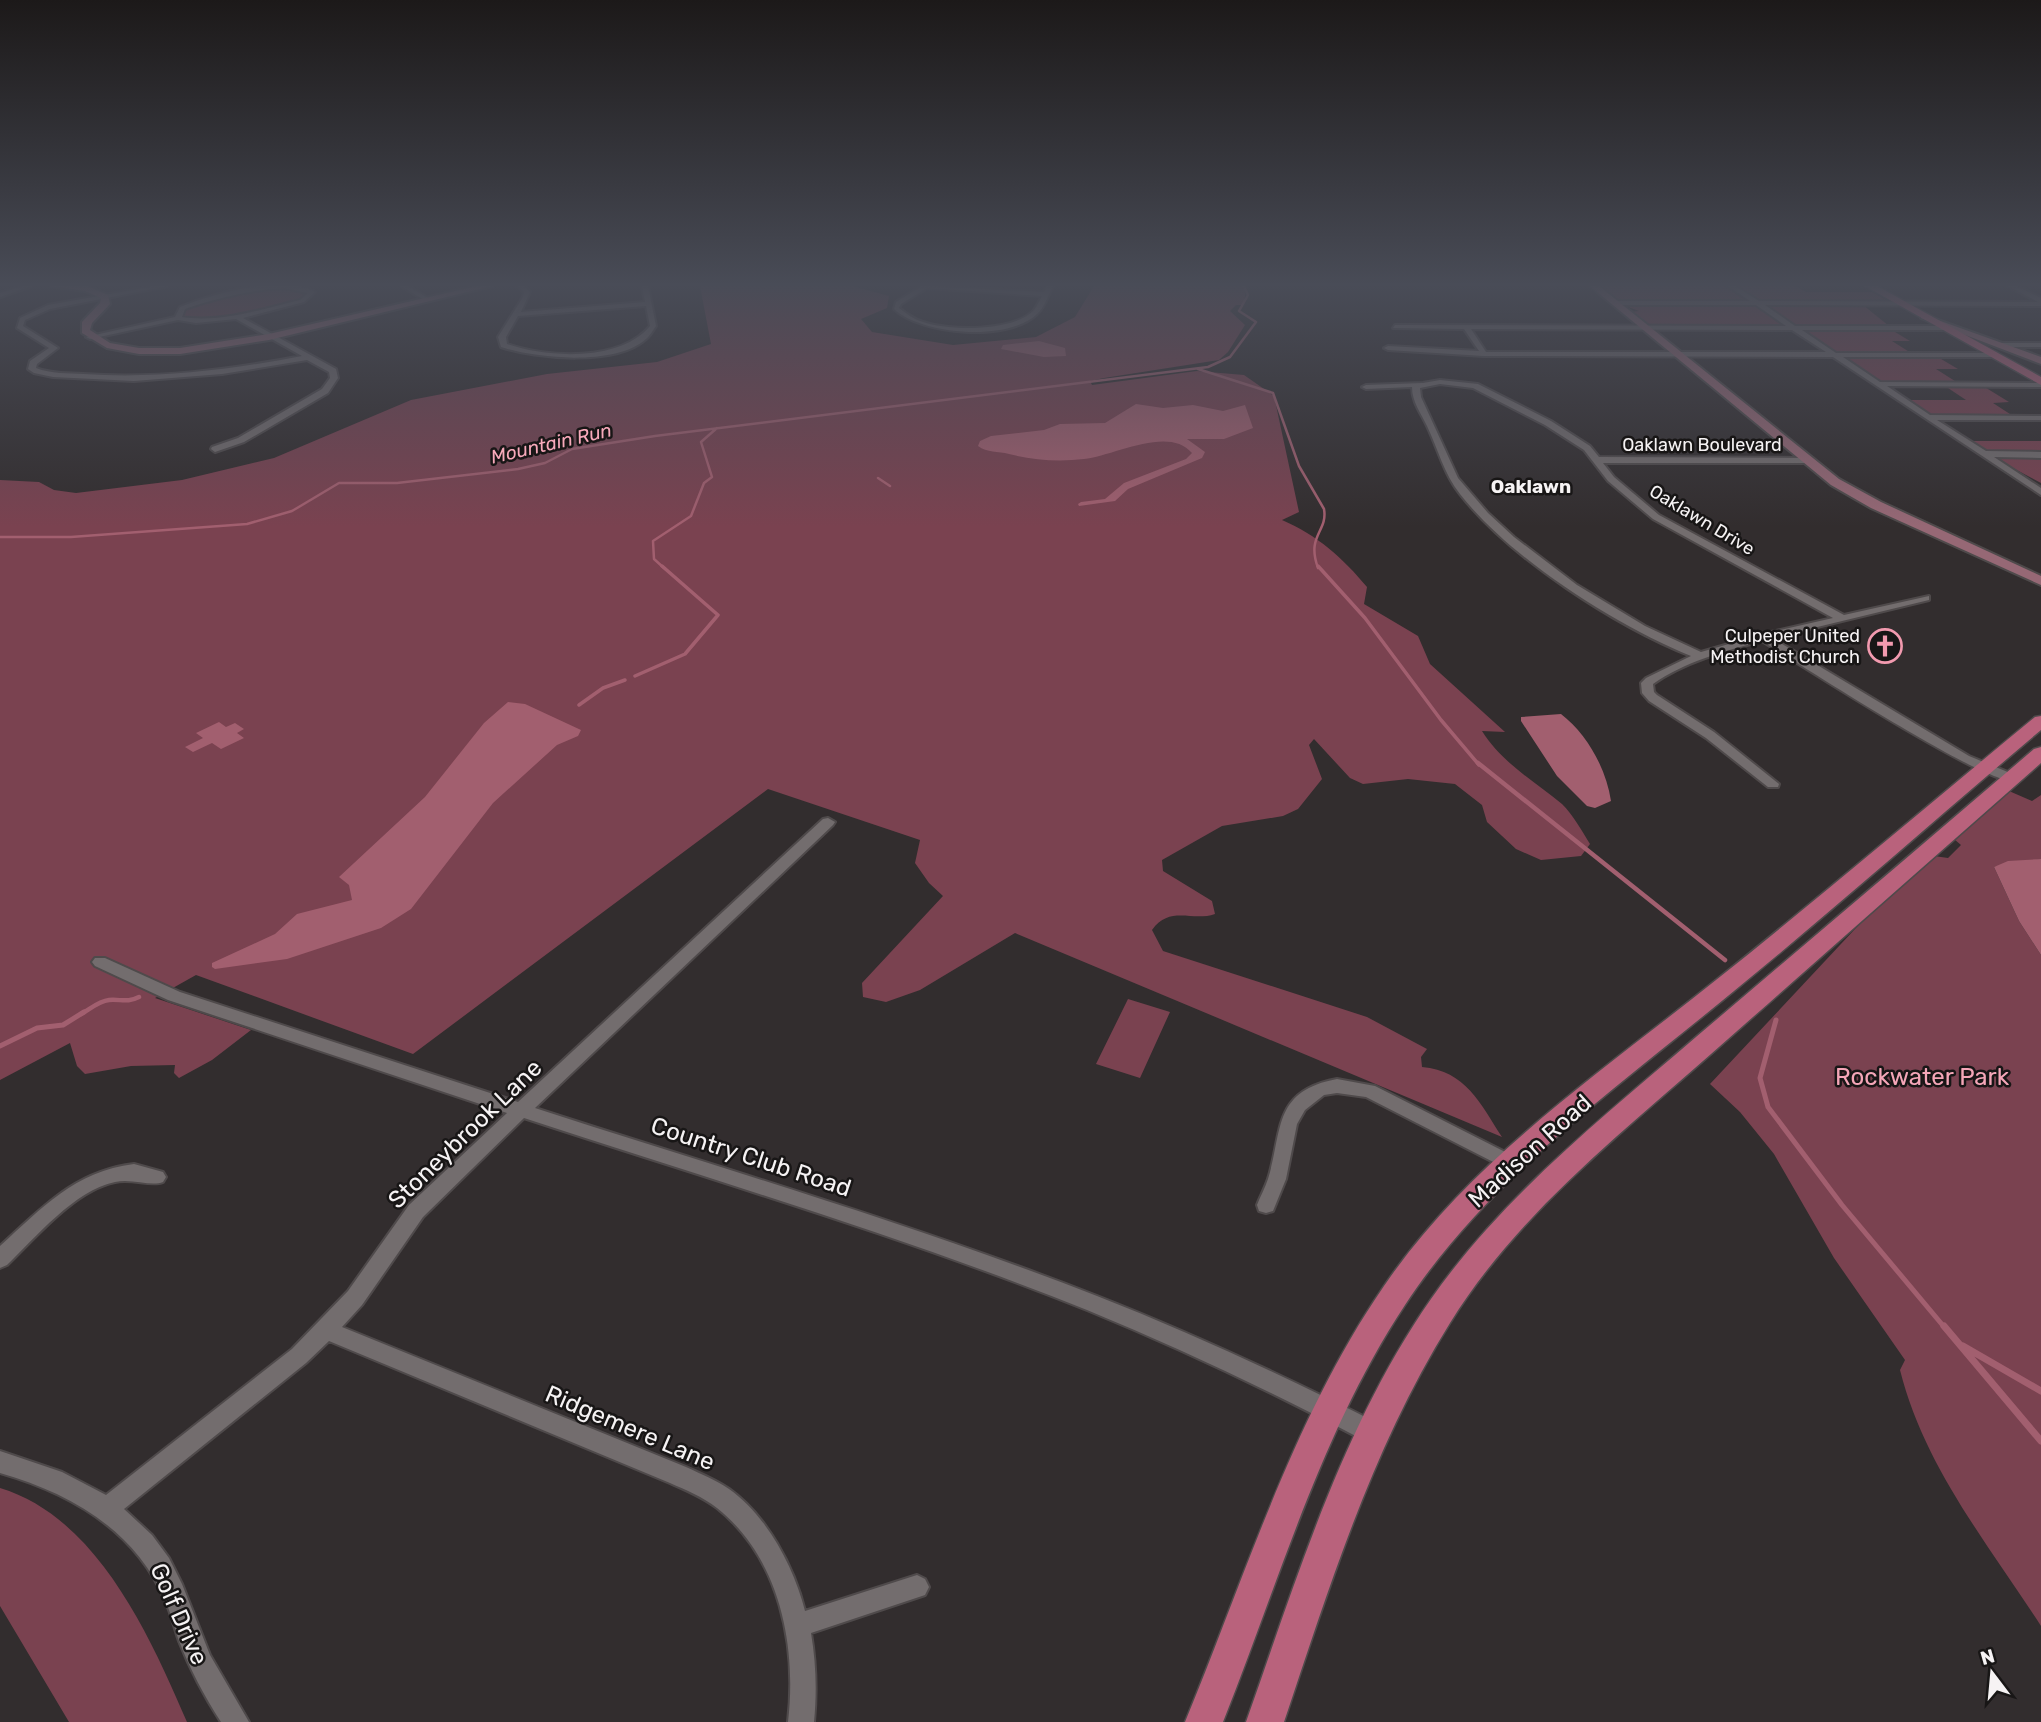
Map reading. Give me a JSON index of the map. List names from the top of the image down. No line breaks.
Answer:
{"streets":{"main road":["Madison Road"],"street":["Oaklawn Boulevard","Oaklawn Drive","Stoneybrook Lane","Country Club Road","Ridgemere Lane","Golf Drive"]},"crossings":[["Oaklawn Boulevard","Oaklawn Drive"],["Stoneybrook Lane","Country Club Road"],["Stoneybrook Lane","Ridgemere Lane"],["Stoneybrook Lane","Golf Drive"],["Madison Road","Country Club Road"]],"districts":["Oaklawn"],"water":["Mountain Run"],"parks":["Rockwater Park"],"places":{"church":["Culpeper United Methodist Church"]},"north":"top"}
